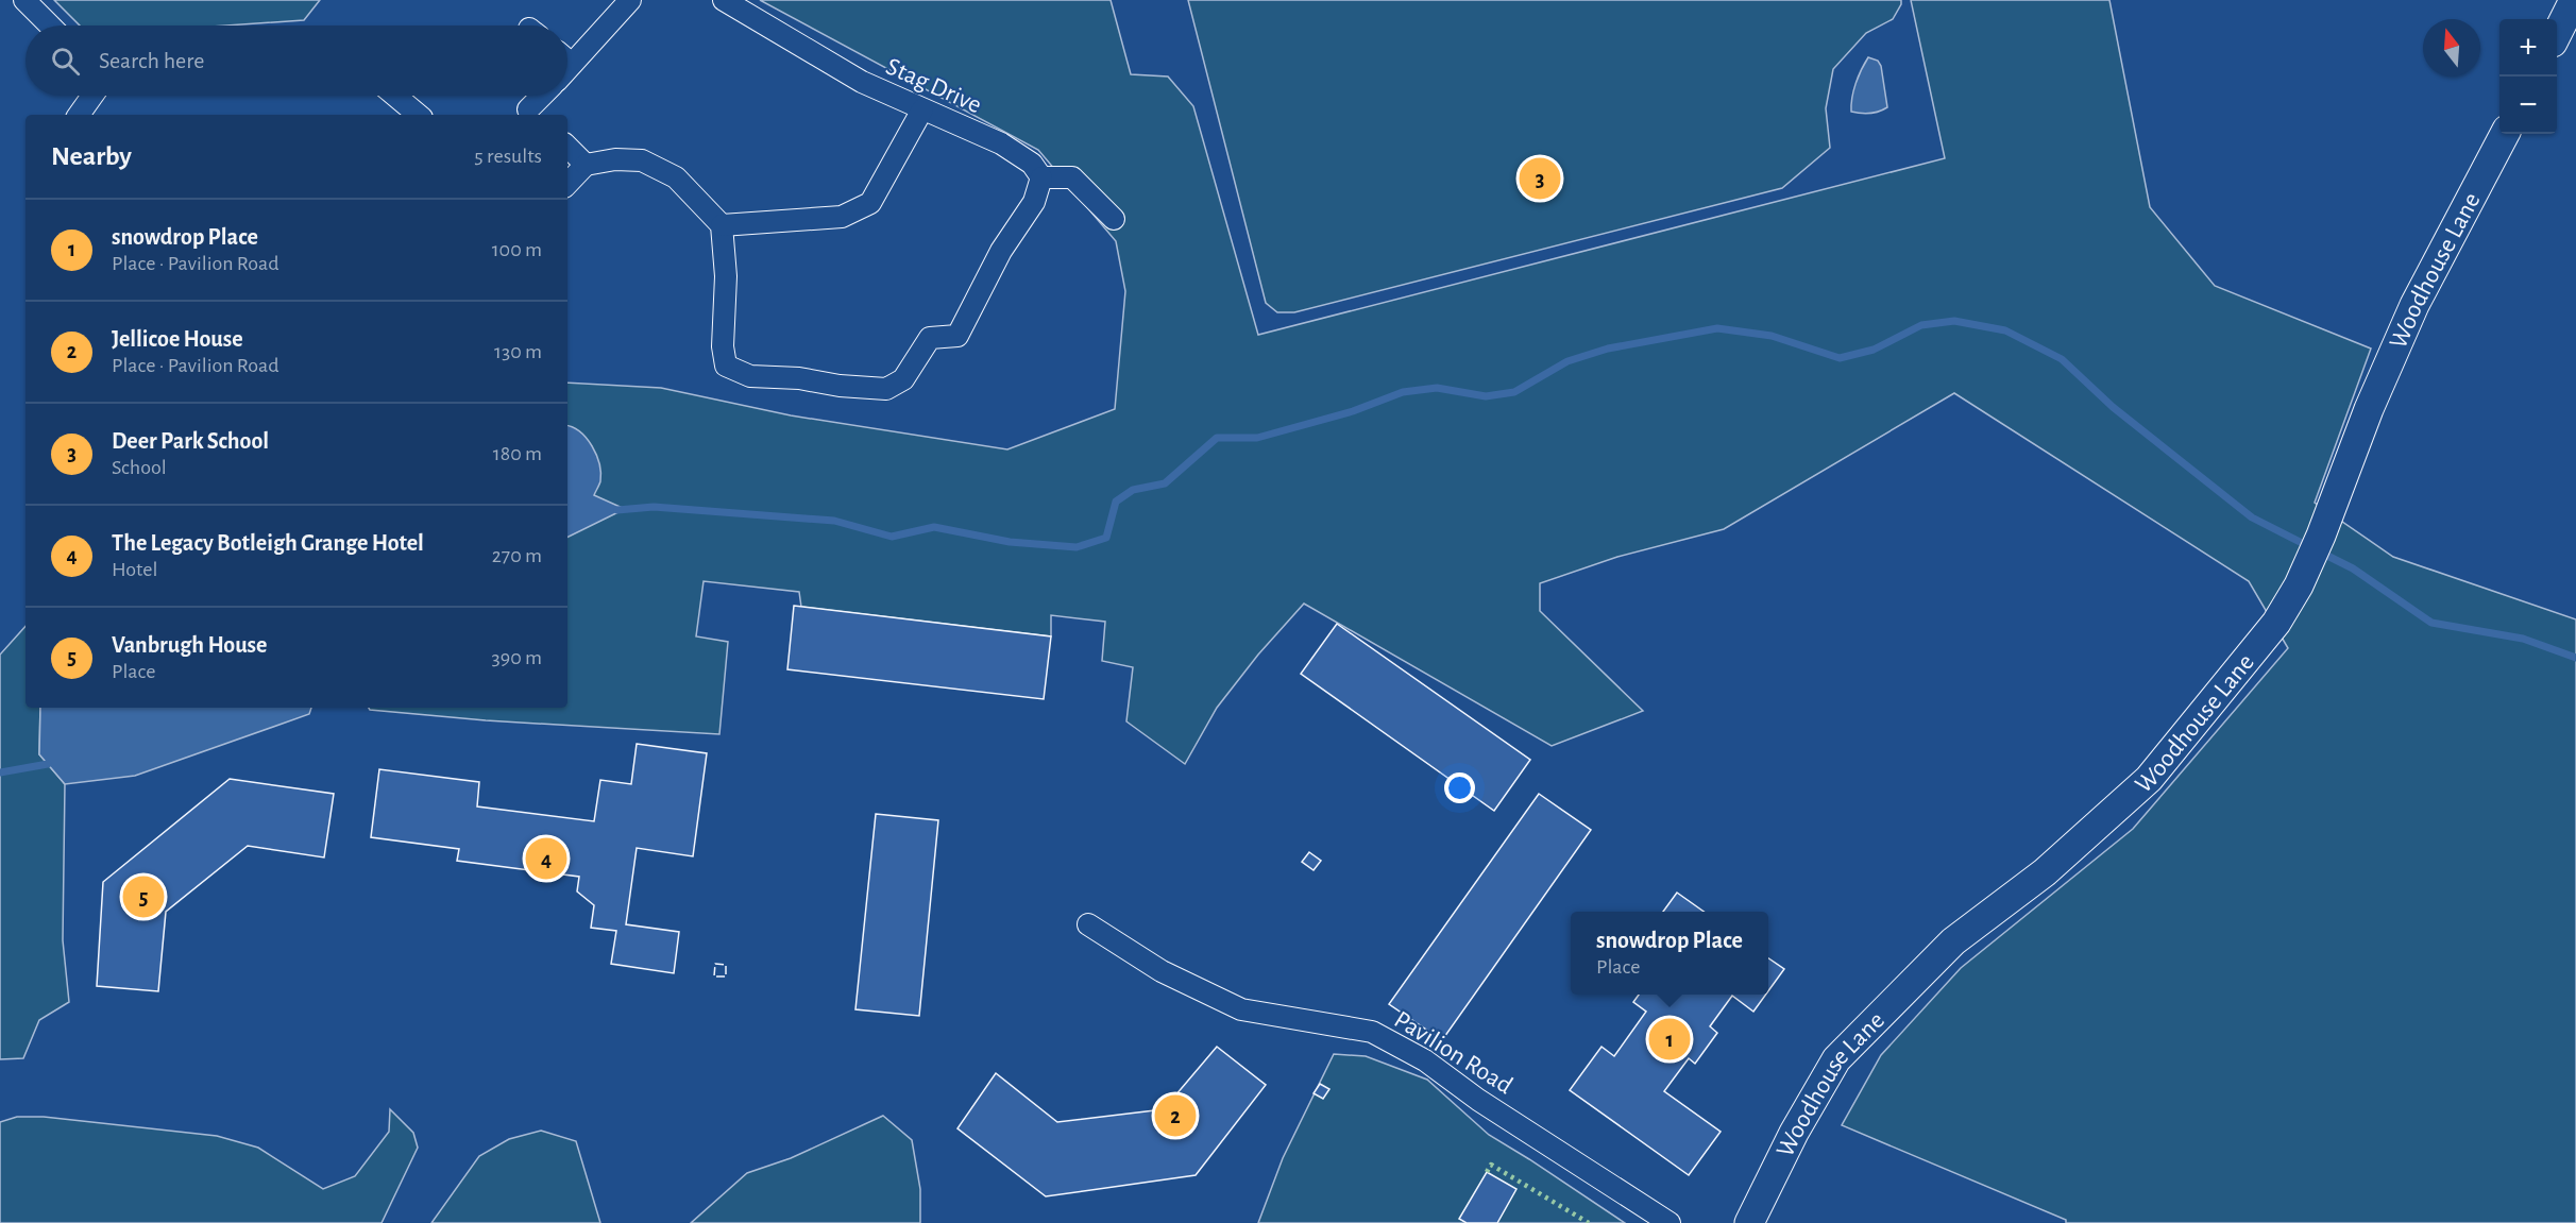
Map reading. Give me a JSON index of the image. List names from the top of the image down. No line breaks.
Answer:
{"streets":{"street":["Stag Drive","Woodhouse Lane","Pavilion Road"]},"north":"top","page":{"map_buttons":["+","−"],"search":"Search here","heading":["Nearby","5 results"],"pins":["3","4","5","1","2"],"list":[{"mark":"1","name":"snowdrop Place","note":"Place · Pavilion Road","value":"100 m"},{"mark":"2","name":"Jellicoe House","note":"Place · Pavilion Road","value":"130 m"},{"mark":"3","name":"Deer Park School","note":"School","value":"180 m"},{"mark":"4","name":"The Legacy Botleigh Grange Hotel","note":"Hotel","value":"270 m"},{"mark":"5","name":"Vanbrugh House","note":"Place","value":"390 m"}],"popup":["snowdrop Place","Place"]}}
